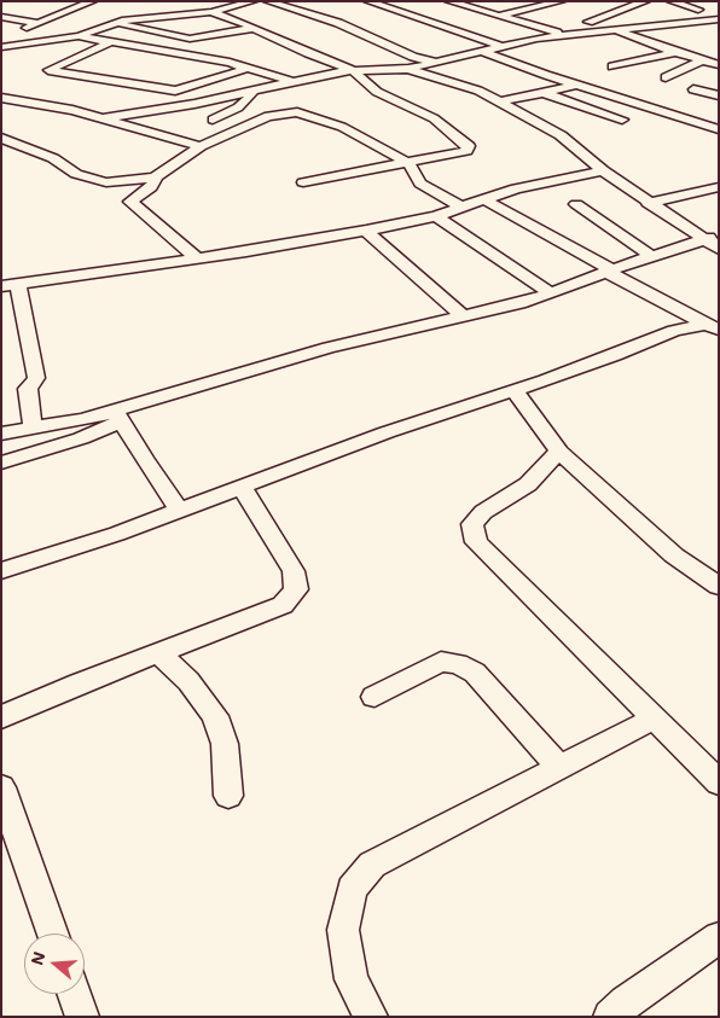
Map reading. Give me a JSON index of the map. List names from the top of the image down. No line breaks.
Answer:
{"north":"left"}
